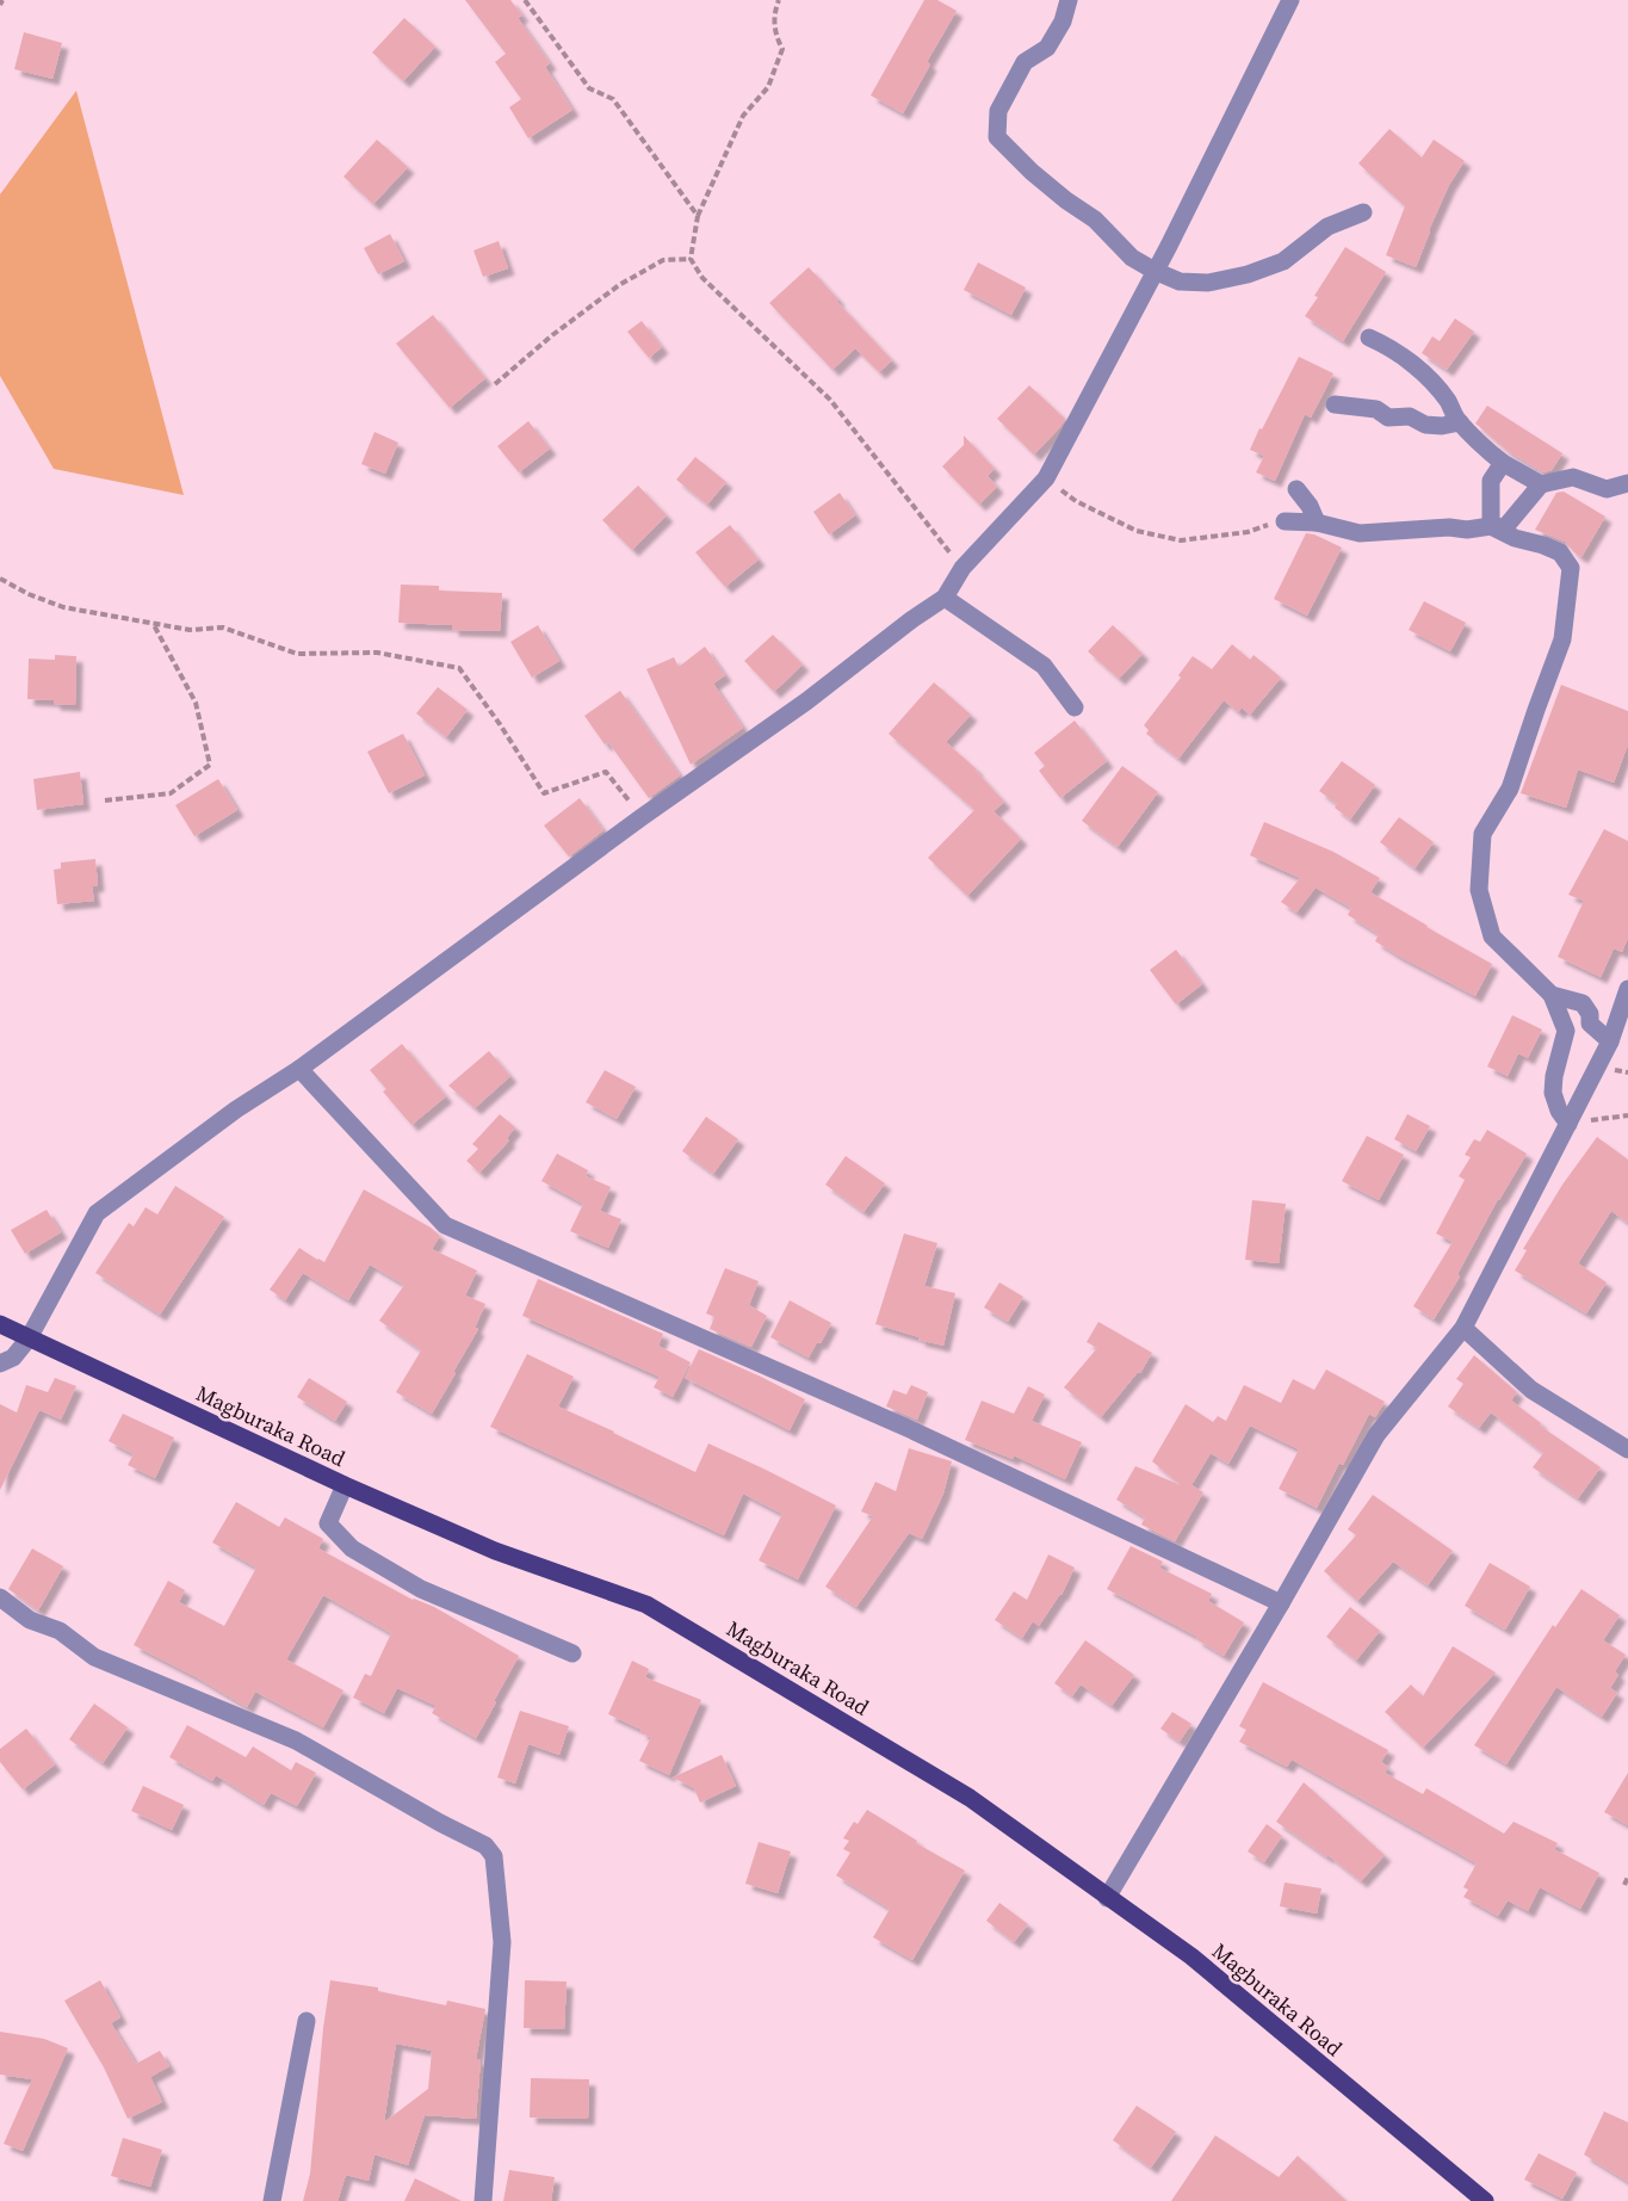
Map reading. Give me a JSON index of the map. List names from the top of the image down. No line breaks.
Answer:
{"streets":{"main road":["Magburaka Road"]}}
